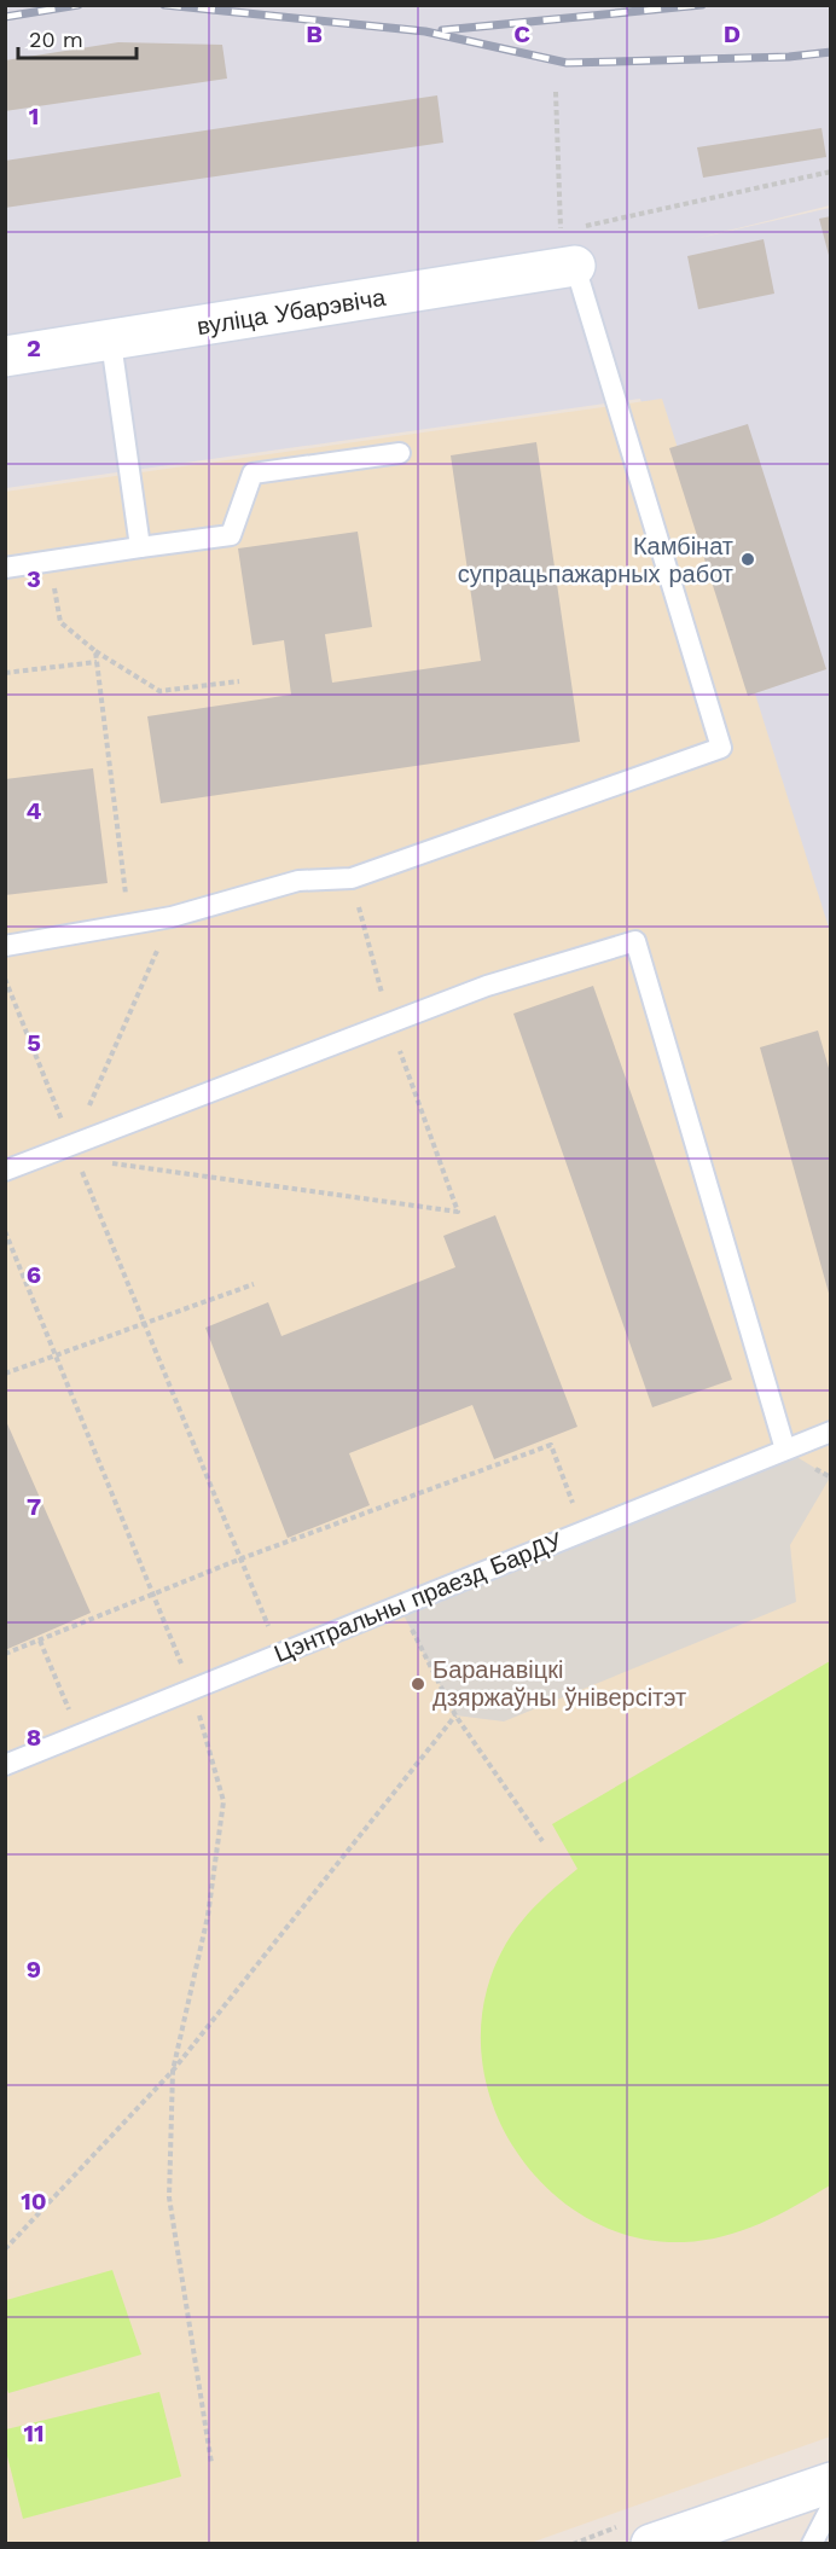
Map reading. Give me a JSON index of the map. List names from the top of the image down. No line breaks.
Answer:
{"streets":{"street":["вуліца Убарэвіча"],"lane":["Цэнтральны праезд БарДУ"]},"places":["Камбінат супрацьпажарных работ","Баранавіцкі дзяржаўны ўніверсітэт"],"scale_bar":"20 m","grid":{"columns":["B","C","D"],"rows":["1","2","3","4","5","6","7","8","9","10","11"]}}
